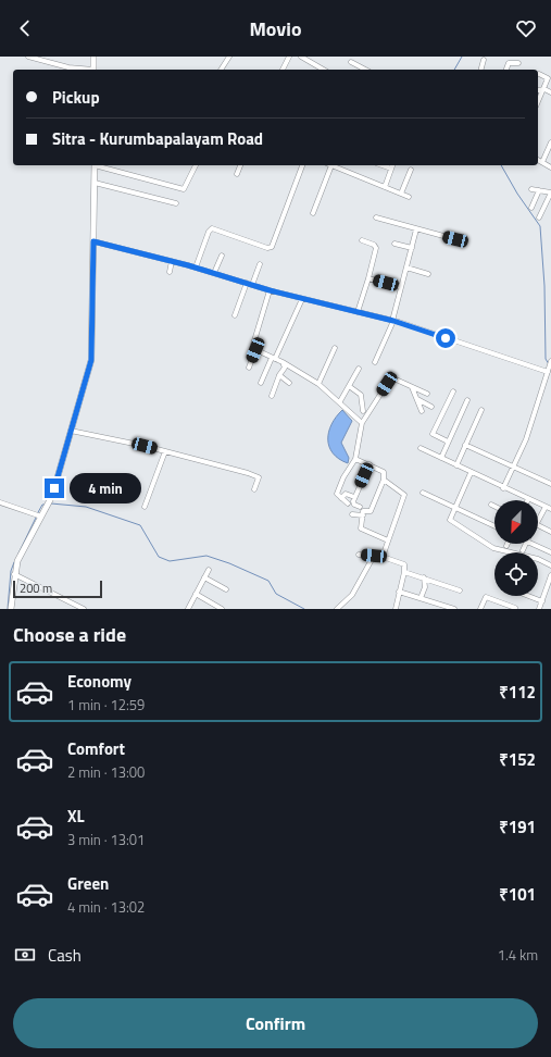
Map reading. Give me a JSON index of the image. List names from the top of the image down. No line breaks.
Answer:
{"scale_bar":"200 m","north":"bottom left","page":{"header":"Movio","banner":["Pickup","Sitra - Kurumbapalayam Road"],"bubble":"4 min","scale":"200 m","heading":"Choose a ride","list":[{"name":"Economy","note":"1 min · 12:59","value":"₹112"},{"name":"Comfort","note":"2 min · 13:00","value":"₹152"},{"name":"XL","note":"3 min · 13:01","value":"₹191"},{"name":"Green","note":"4 min · 13:02","value":"₹101"}],"pay":["Cash","1.4 km"],"buttons":"Confirm"}}
